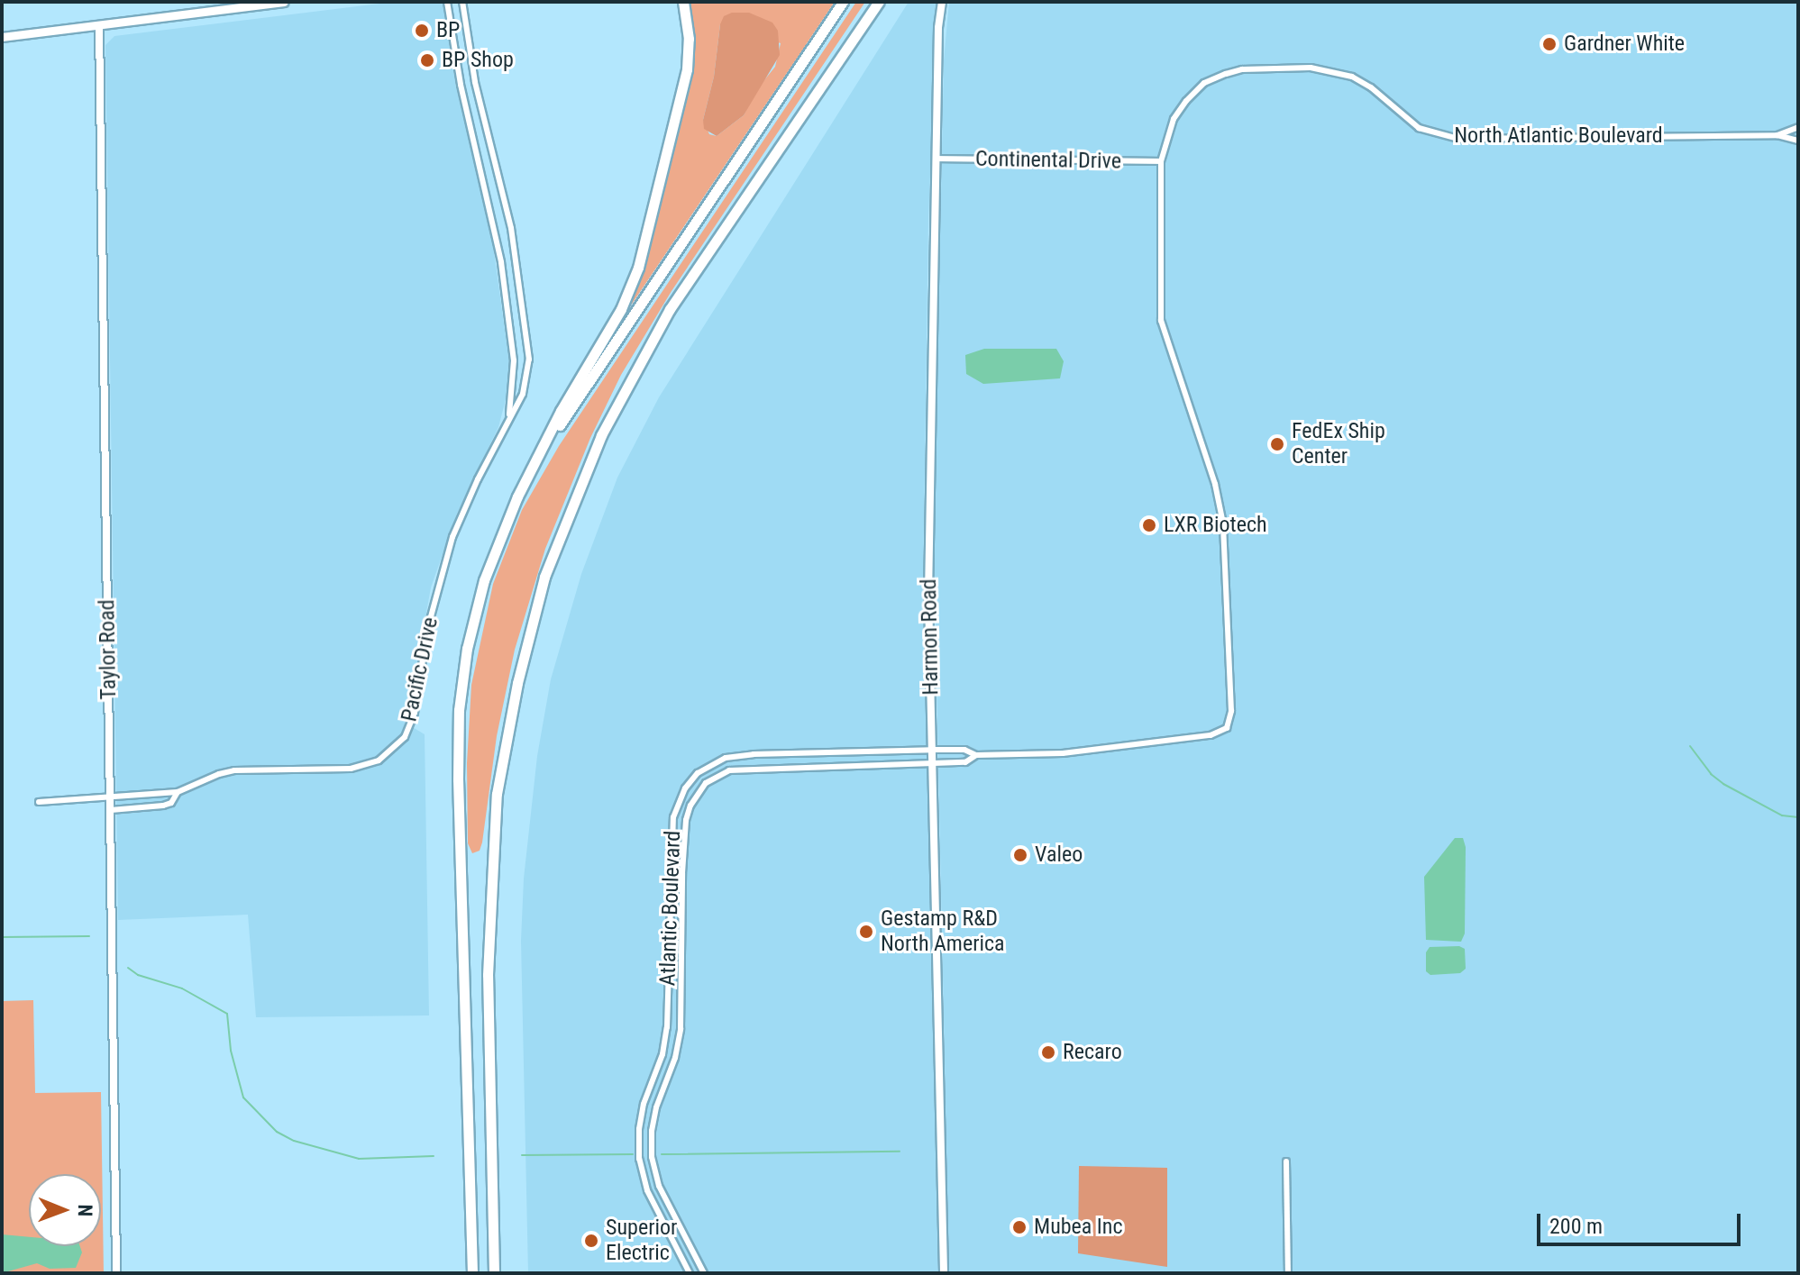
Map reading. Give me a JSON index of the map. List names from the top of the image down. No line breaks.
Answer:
{"streets":{"street":["North Atlantic Boulevard","Continental Drive","Harmon Road","Taylor Road","Pacific Drive","Atlantic Boulevard"]},"crossings":[["North Atlantic Boulevard","Continental Drive"],["North Atlantic Boulevard","Harmon Road"],["North Atlantic Boulevard","Atlantic Boulevard"],["Continental Drive","Harmon Road"],["Harmon Road","Atlantic Boulevard"],["Taylor Road","Pacific Drive"]],"places":["BP","Gardner White","BP Shop","FedEx Ship Center","LXR Biotech","Valeo","Gestamp R&D North America","Recaro","Mubea Inc","Superior Electric"],"scale_bar":"200 m","north":"right"}
